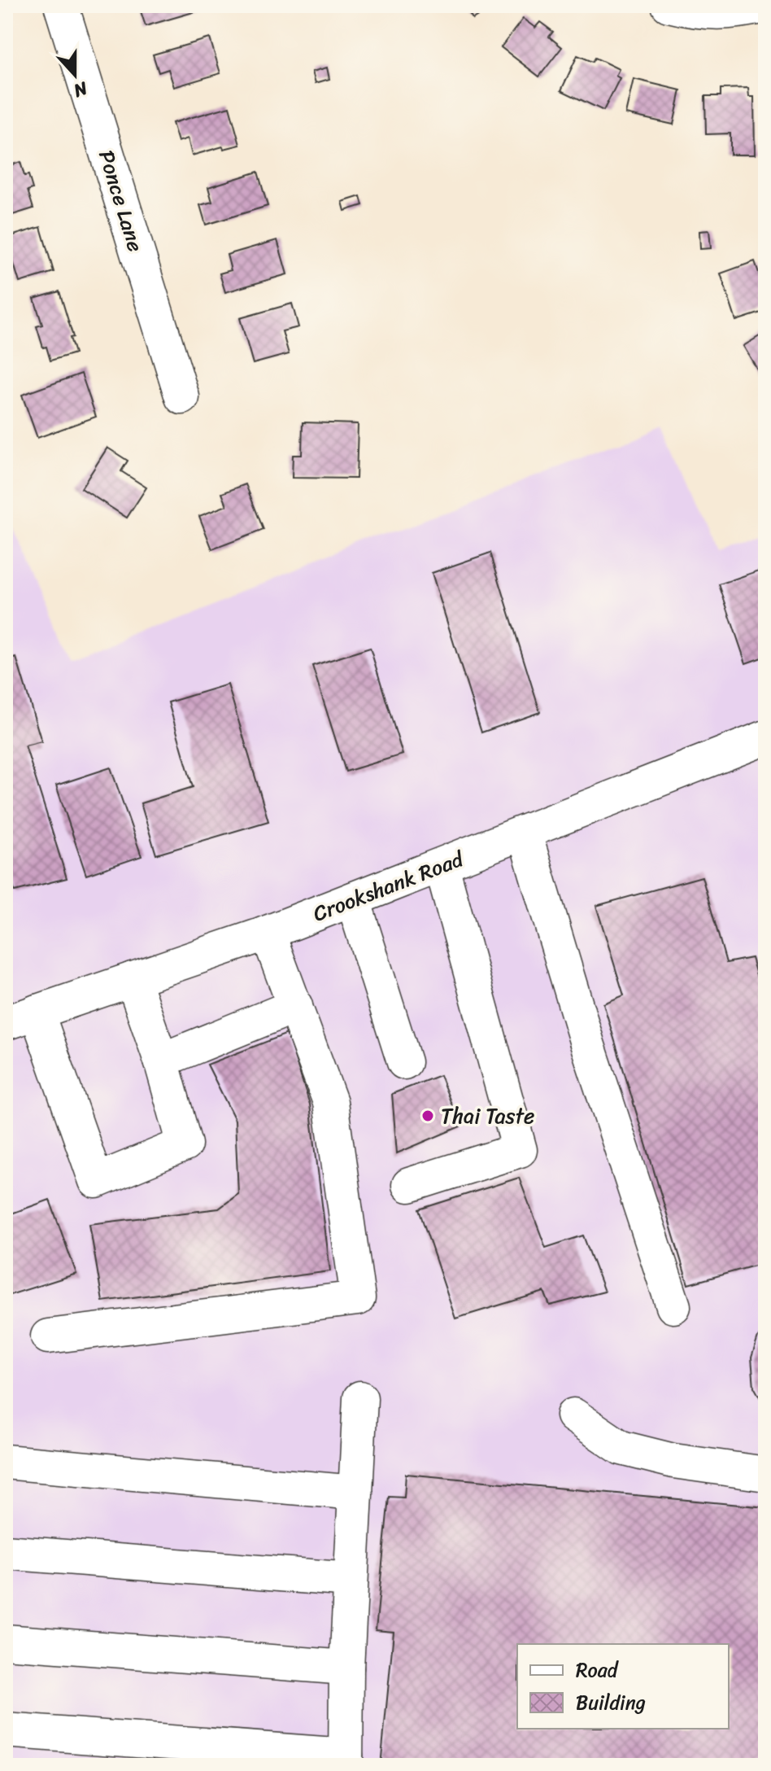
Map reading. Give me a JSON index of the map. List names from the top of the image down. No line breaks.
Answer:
{"streets":{"street":["Ponce Lane","Crookshank Road"]},"places":["Thai Taste"],"legend":["Road","Building"],"north":"bottom"}
